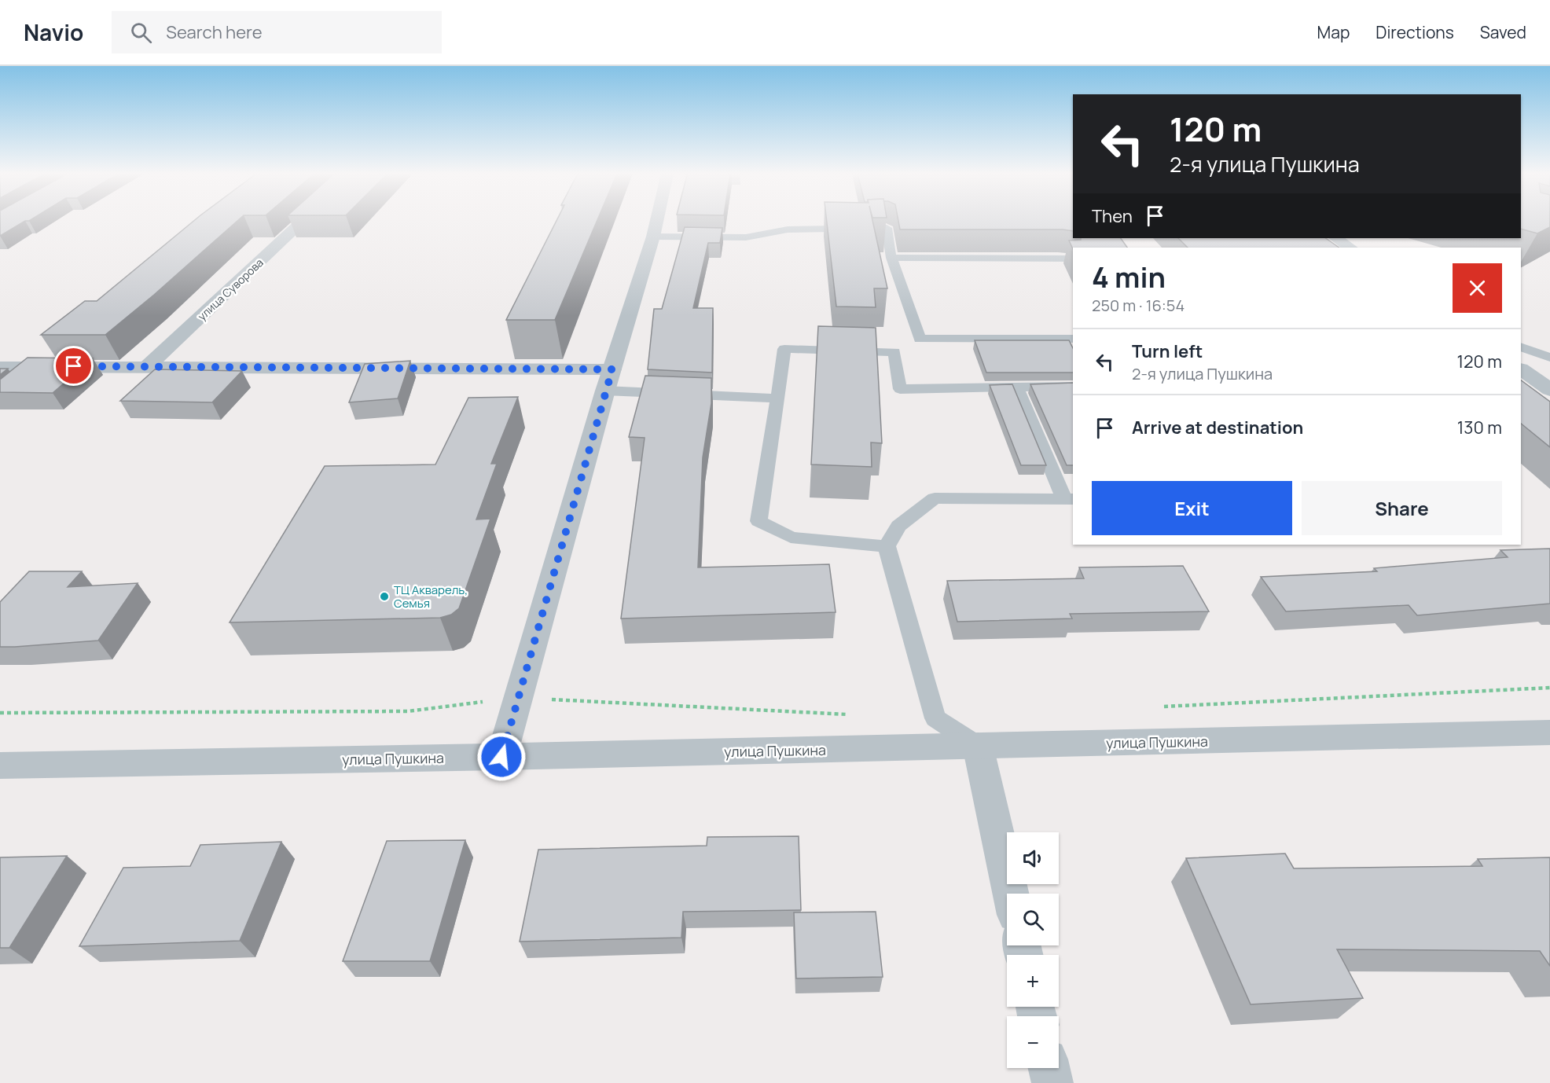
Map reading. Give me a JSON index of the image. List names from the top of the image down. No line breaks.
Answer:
{"streets":{"street":["улица Суворова","улица Пушкина"]},"places":["ТЦ Акварель, Семья"],"page":{"header":"Navio","search":"Search here","nav":["Map","Directions","Saved"],"turn":["120 m","2-я улица Пушкина"],"then":"Then","heading":["4 min","250 m · 16:54"],"list":[{"name":"Turn left","note":"2-я улица Пушкина","value":"120 m"},{"name":"Arrive at destination","value":"130 m"}],"buttons":["Exit","Share"],"map_buttons":["+","−"]}}
